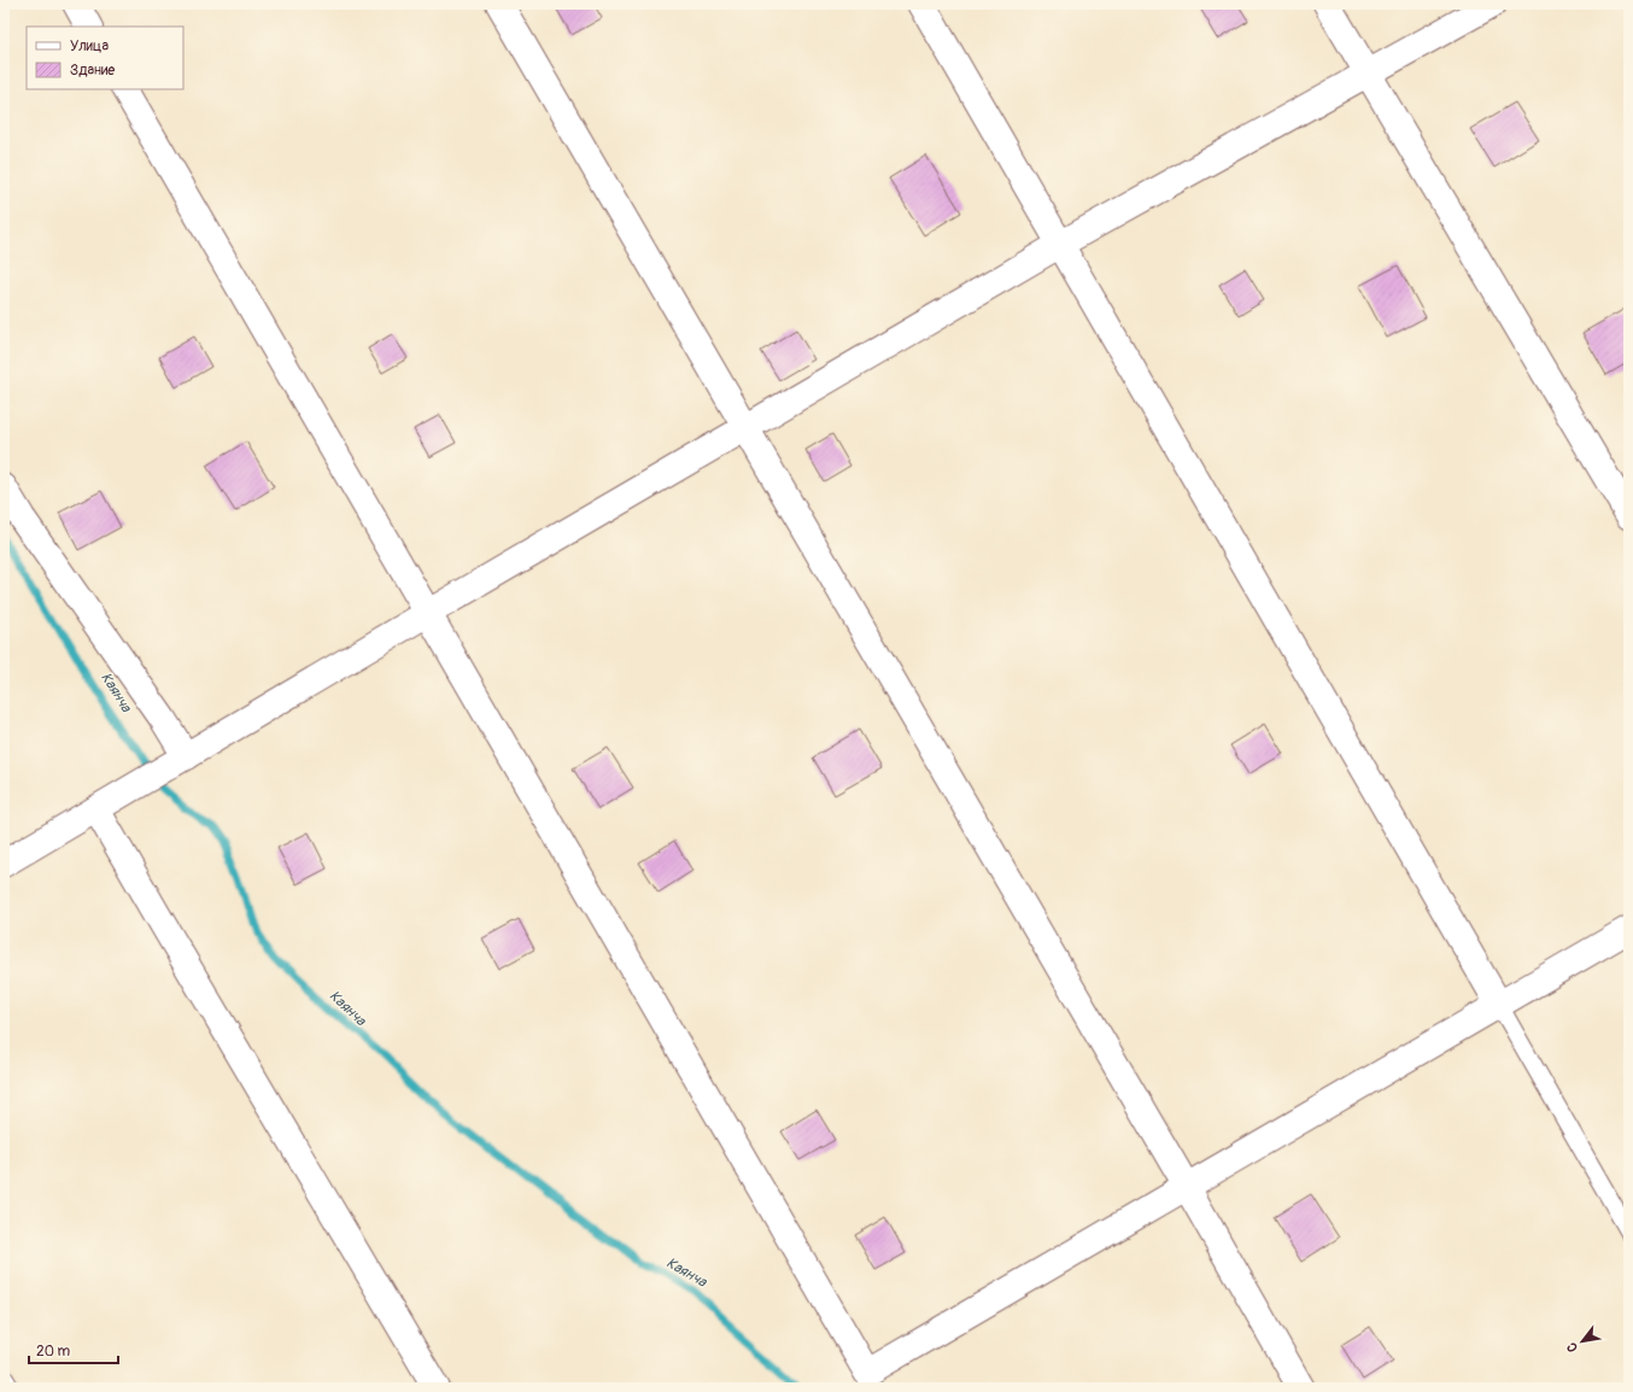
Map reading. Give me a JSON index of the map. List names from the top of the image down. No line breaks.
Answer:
{"water":["Каянча"],"legend":["Улица","Здание"],"scale_bar":"20 m","north":"bottom left"}
